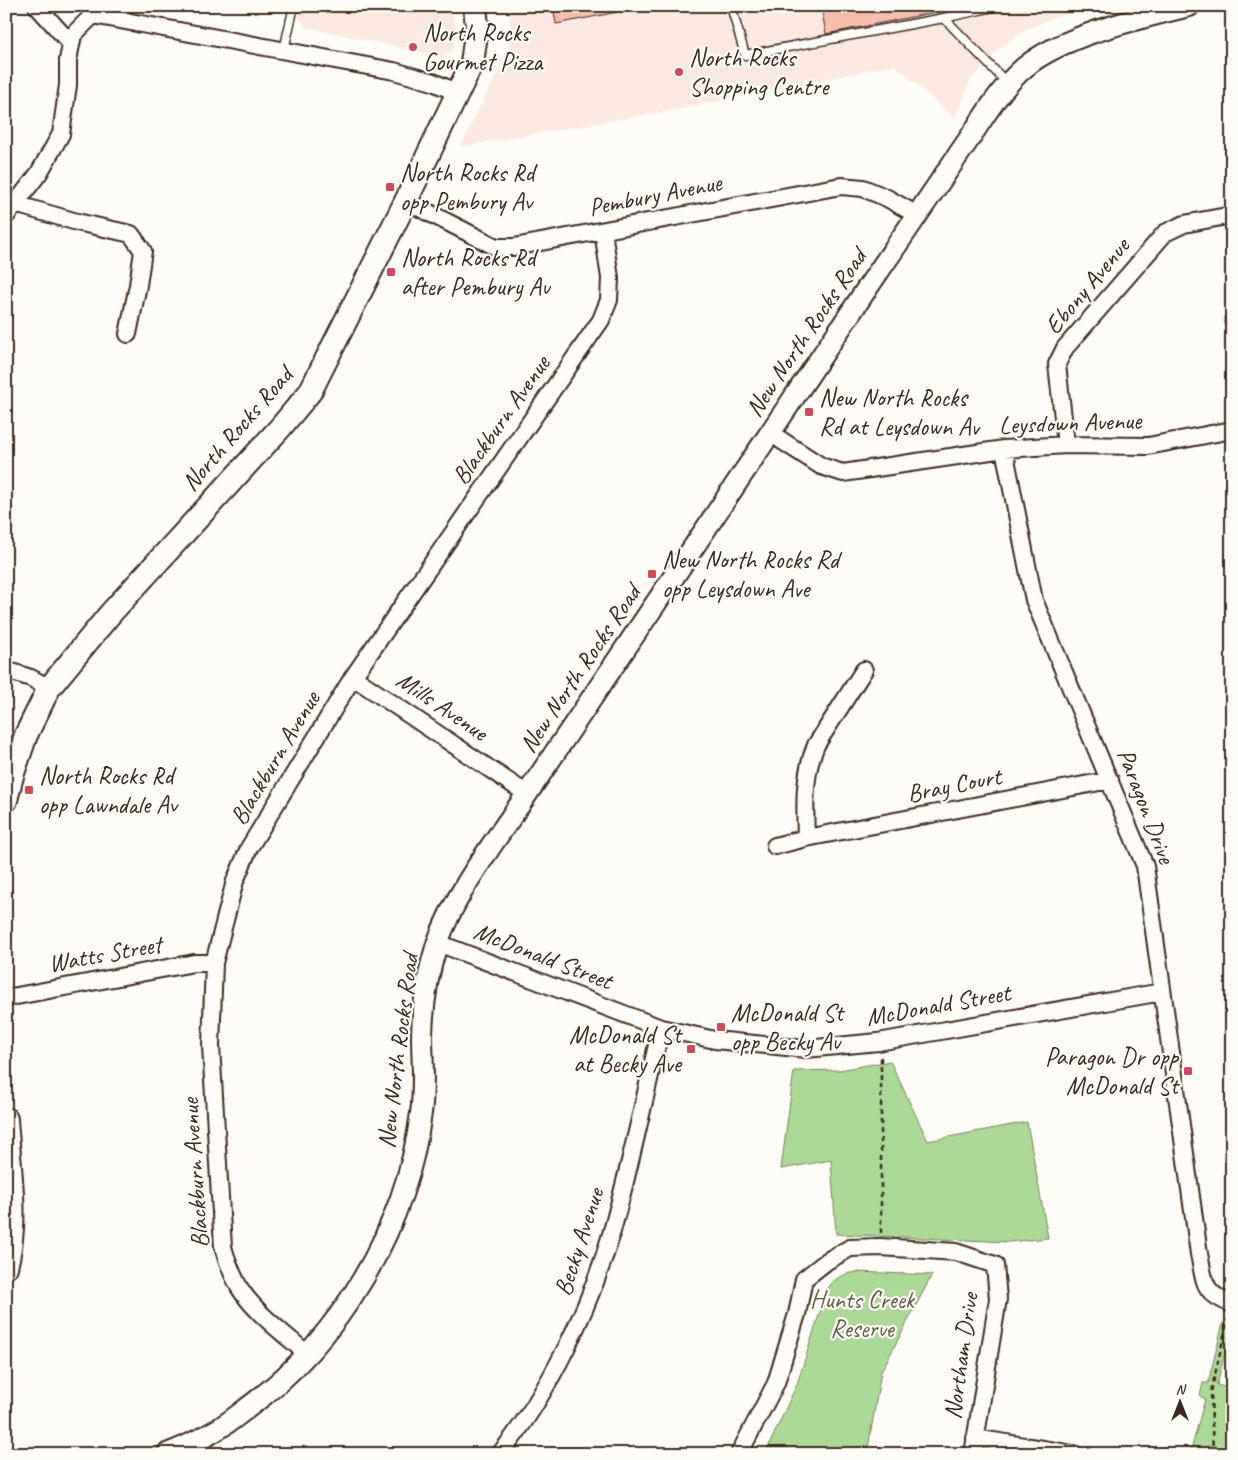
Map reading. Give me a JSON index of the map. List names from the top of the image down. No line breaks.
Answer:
{"streets":{"main road":["North Rocks Road"],"street":["Pembury Avenue","Ebony Avenue","New North Rocks Road","Blackburn Avenue","Leysdown Avenue","Mills Avenue","Bray Court","Paragon Drive","Watts Street","McDonald Street","Becky Avenue","Northam Drive"]},"crossings":[["Pembury Avenue","New North Rocks Road"],["Pembury Avenue","Blackburn Avenue"],["Pembury Avenue","North Rocks Road"],["Ebony Avenue","Leysdown Avenue"],["New North Rocks Road","Blackburn Avenue"],["New North Rocks Road","Leysdown Avenue"],["New North Rocks Road","Mills Avenue"],["New North Rocks Road","McDonald Street"],["Blackburn Avenue","Mills Avenue"],["Blackburn Avenue","Watts Street"],["Leysdown Avenue","Paragon Drive"],["Bray Court","Paragon Drive"],["Paragon Drive","McDonald Street"],["McDonald Street","Becky Avenue"]],"parks":["Hunts Creek Reserve"],"places":{"other":["North Rocks Gourmet Pizza","North Rocks Shopping Centre"],"transit":["North Rocks Rd opp Pembury Av","North Rocks Rd after Pembury Av","New North Rocks Rd at Leysdown Av","New North Rocks Rd opp Leysdown Ave","North Rocks Rd opp Lawndale Av","McDonald St opp Becky Av","McDonald St at Becky Ave","Paragon Dr opp McDonald St"]},"north":"top"}
